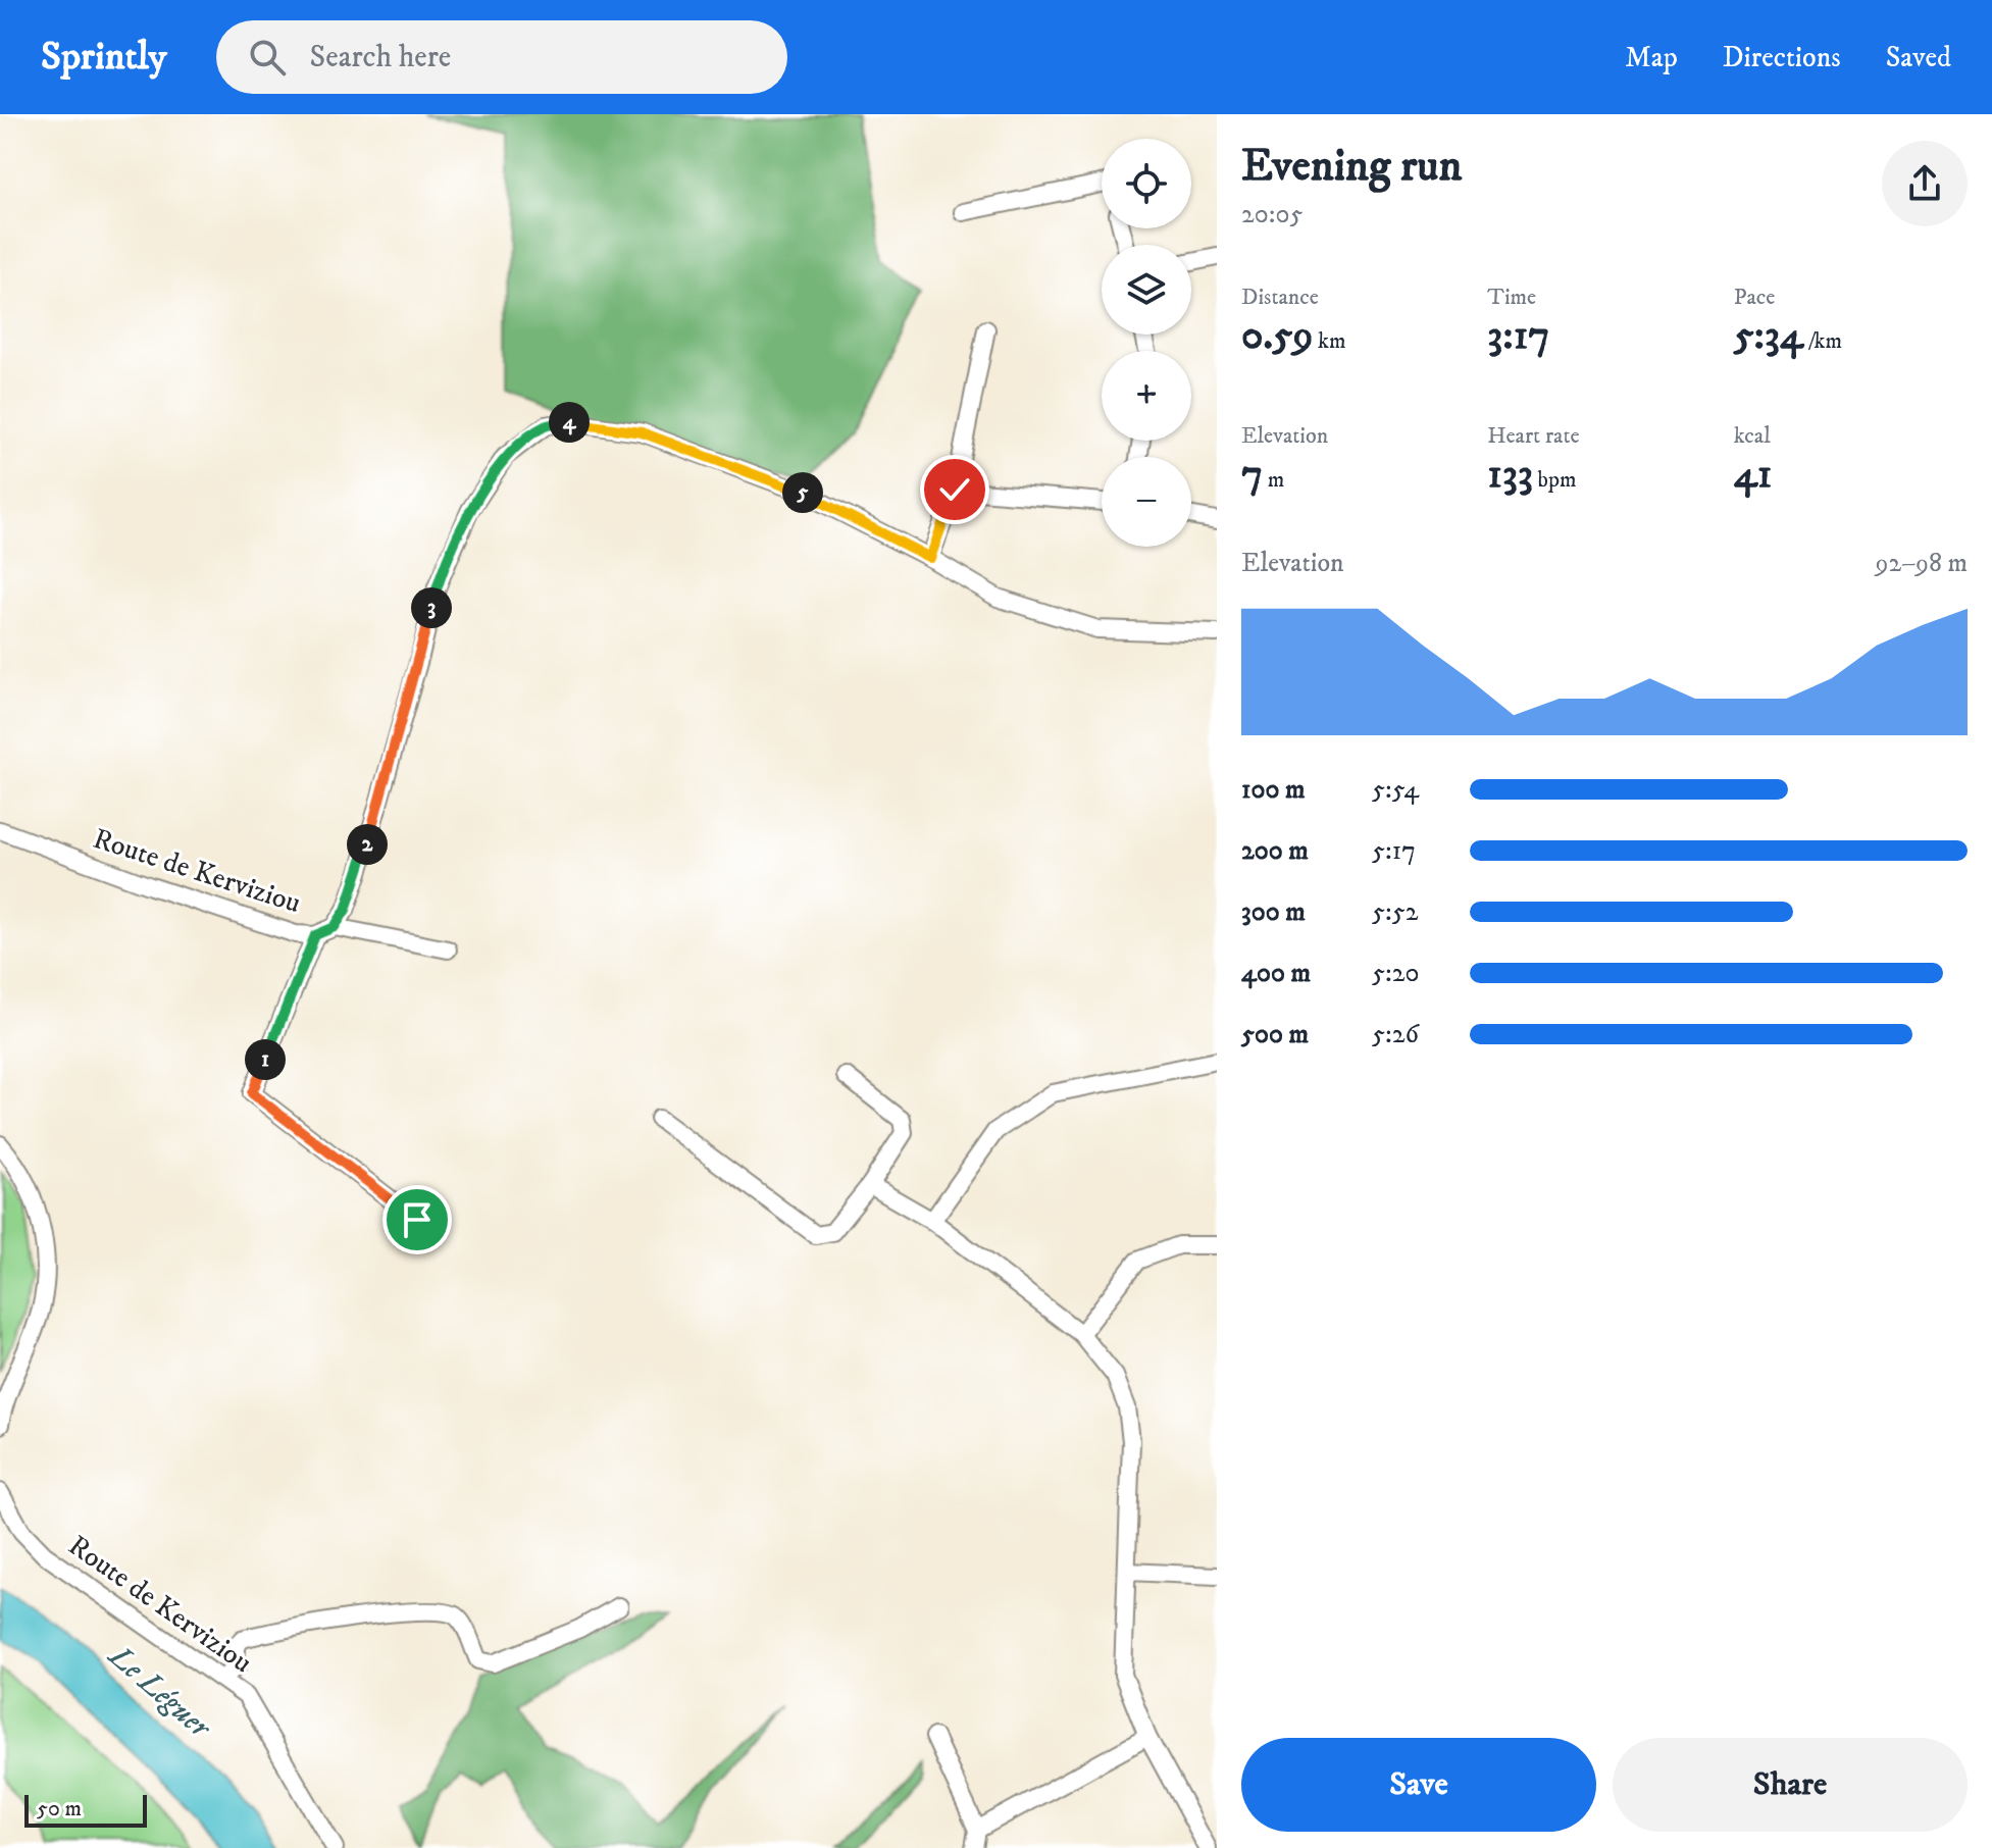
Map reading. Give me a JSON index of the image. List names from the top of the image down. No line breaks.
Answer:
{"streets":{"street":["Route de Kerviziou"]},"water":["Le Léguer"],"scale_bar":"50 m","page":{"header":"Sprintly","search":"Search here","nav":["Map","Directions","Saved"],"heading":["Evening run","20:05"],"map_buttons":["+","−"],"stats":[["Distance","0.59 km"],["Time","3:17"],["Pace","5:34 /km"],["Elevation","7 m"],["Heart rate","133 bpm"],["kcal","41"]],"pins":["4","5","3","2","1"],"chart":["Elevation","92–98 m"],"list":[{"name":"100 m","note":"5:54"},{"name":"200 m","note":"5:17"},{"name":"300 m","note":"5:52"},{"name":"400 m","note":"5:20"},{"name":"500 m","note":"5:26"}],"buttons":["Save","Share"],"scale":"50 m"}}
